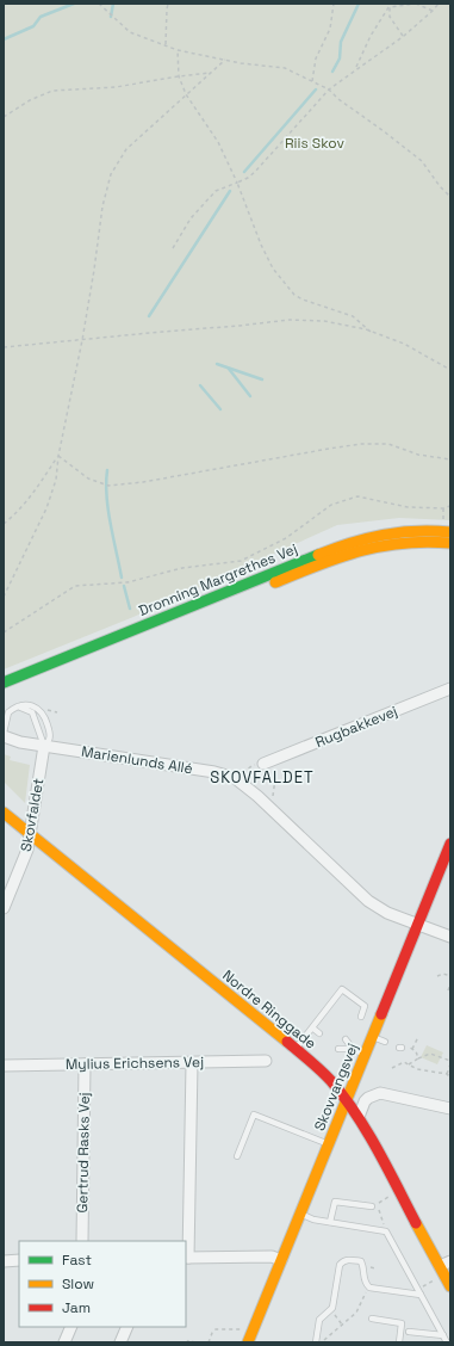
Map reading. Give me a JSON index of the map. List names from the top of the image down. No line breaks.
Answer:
{"streets":{"street":["Dronning Margrethes Vej","Rugbakkevej","Marienlunds Allé","Skovfaldet","Nordre Ringgade","Mylius Erichsens Vej","Skovvangsvej","Gertrud Rasks Vej"]},"crossings":[["Marienlunds Allé","Skovfaldet"],["Marienlunds Allé","Skovvangsvej"],["Skovfaldet","Nordre Ringgade"],["Nordre Ringgade","Skovvangsvej"],["Mylius Erichsens Vej","Gertrud Rasks Vej"]],"districts":["SKOVFALDET"],"parks":["Riis Skov"],"legend":["Fast","Slow","Jam"]}
